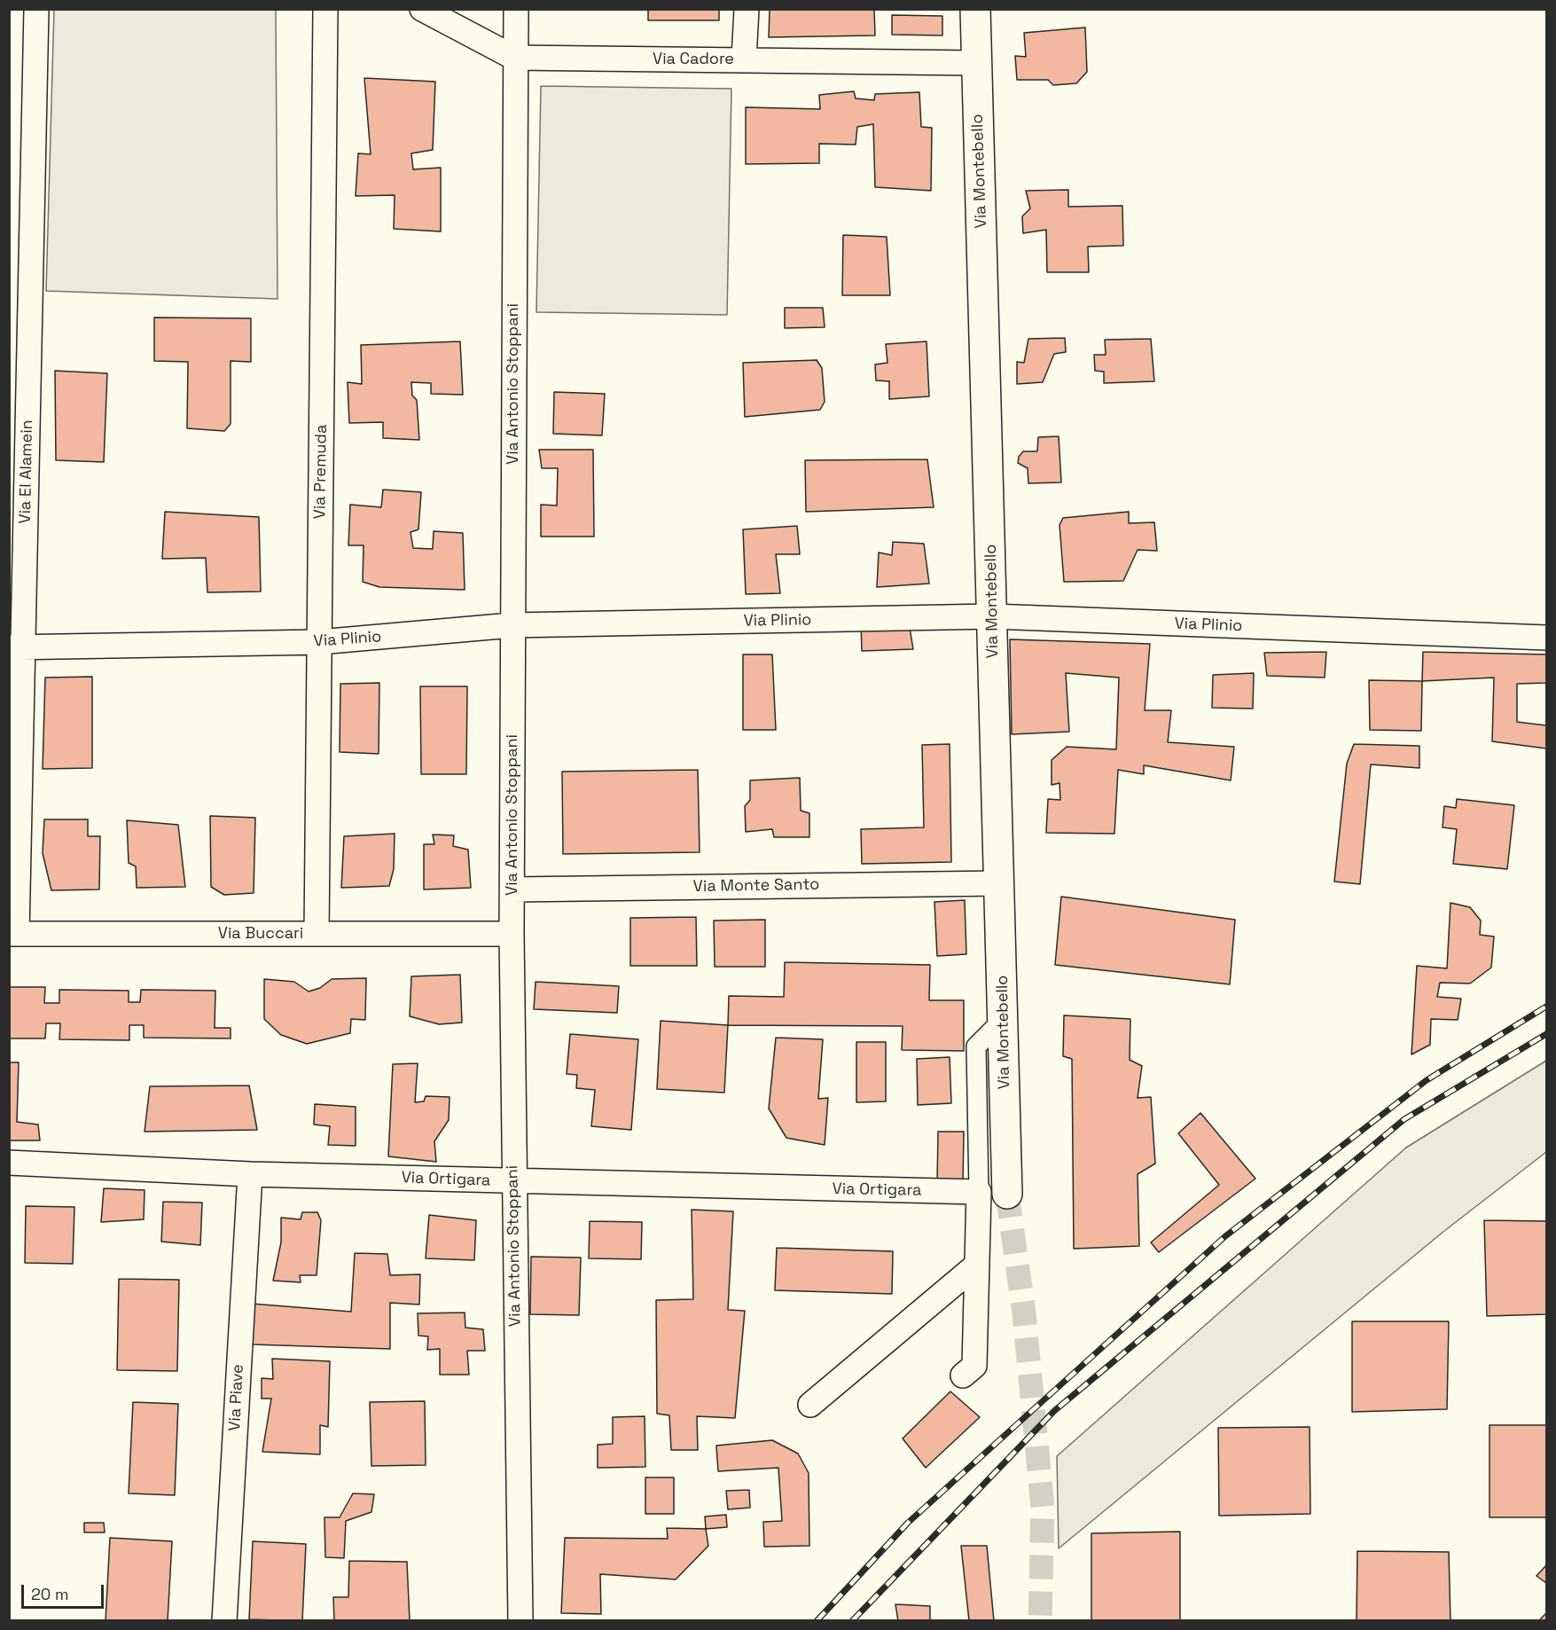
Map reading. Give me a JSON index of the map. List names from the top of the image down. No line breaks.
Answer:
{"streets":{"street":["Via Cadore","Via Montebello","Via Antonio Stoppani","Via El Alamein","Via Premuda","Via Plinio","Via Monte Santo","Via Buccari","Via Ortigara","Via Piave"]},"crossings":[["Via Cadore","Via Montebello"],["Via Cadore","Via Antonio Stoppani"],["Via Montebello","Via Plinio"],["Via Montebello","Via Monte Santo"],["Via Montebello","Via Ortigara"],["Via Antonio Stoppani","Via Plinio"],["Via Antonio Stoppani","Via Monte Santo"],["Via Antonio Stoppani","Via Buccari"],["Via Antonio Stoppani","Via Ortigara"],["Via El Alamein","Via Plinio"],["Via El Alamein","Via Buccari"],["Via Premuda","Via Plinio"],["Via Premuda","Via Buccari"],["Via Ortigara","Via Piave"]],"scale_bar":"20 m"}
